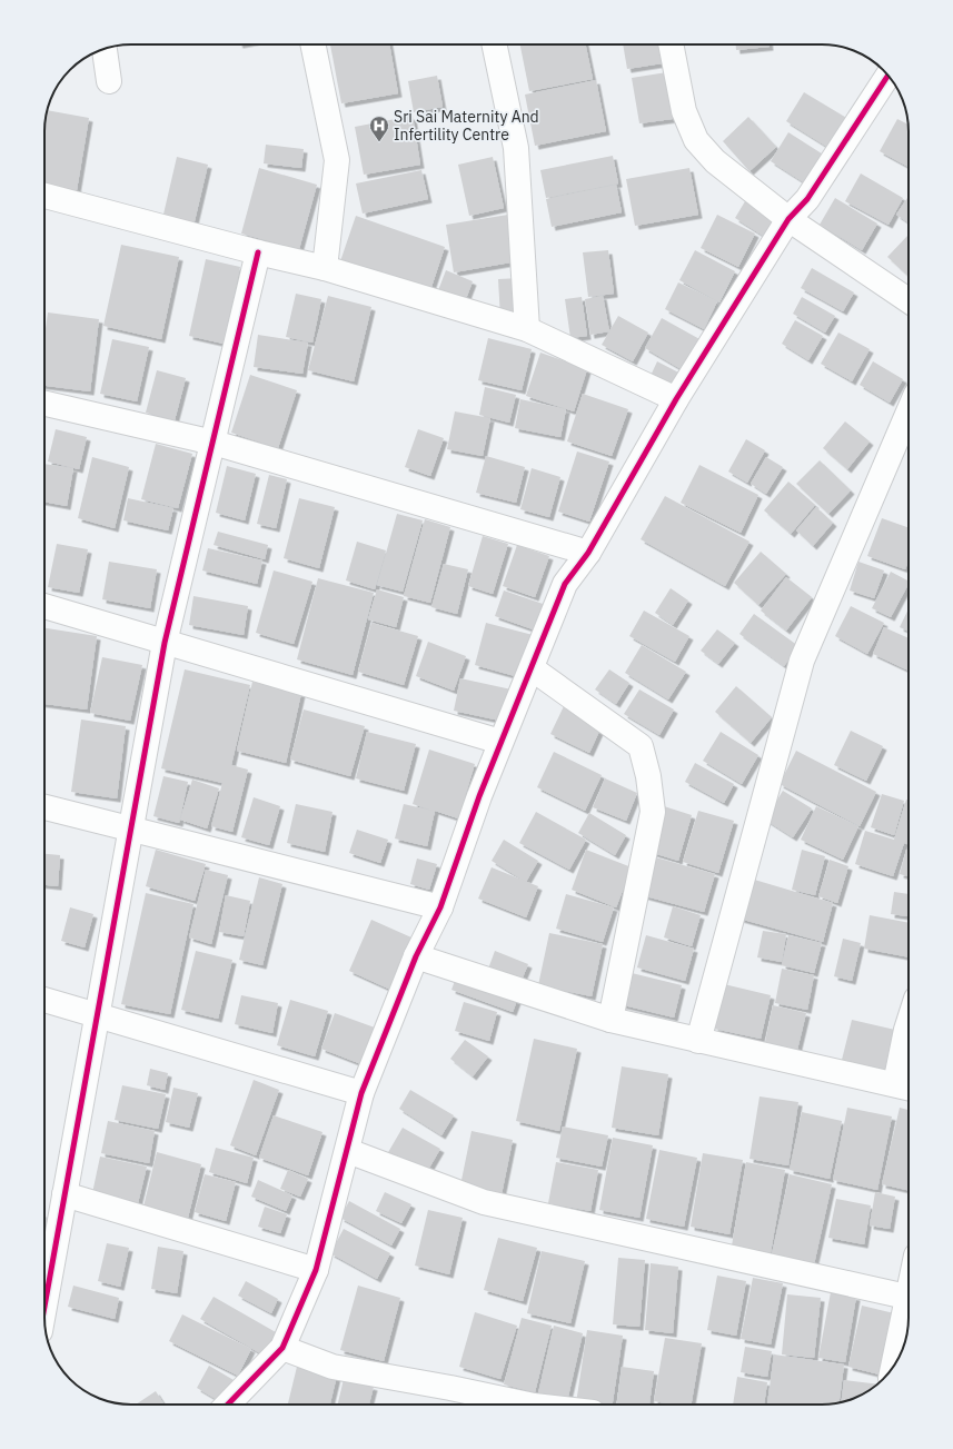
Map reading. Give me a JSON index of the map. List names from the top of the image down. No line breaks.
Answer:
{"places":{"hospital":["Sri Sai Maternity And Infertility Centre"]}}
